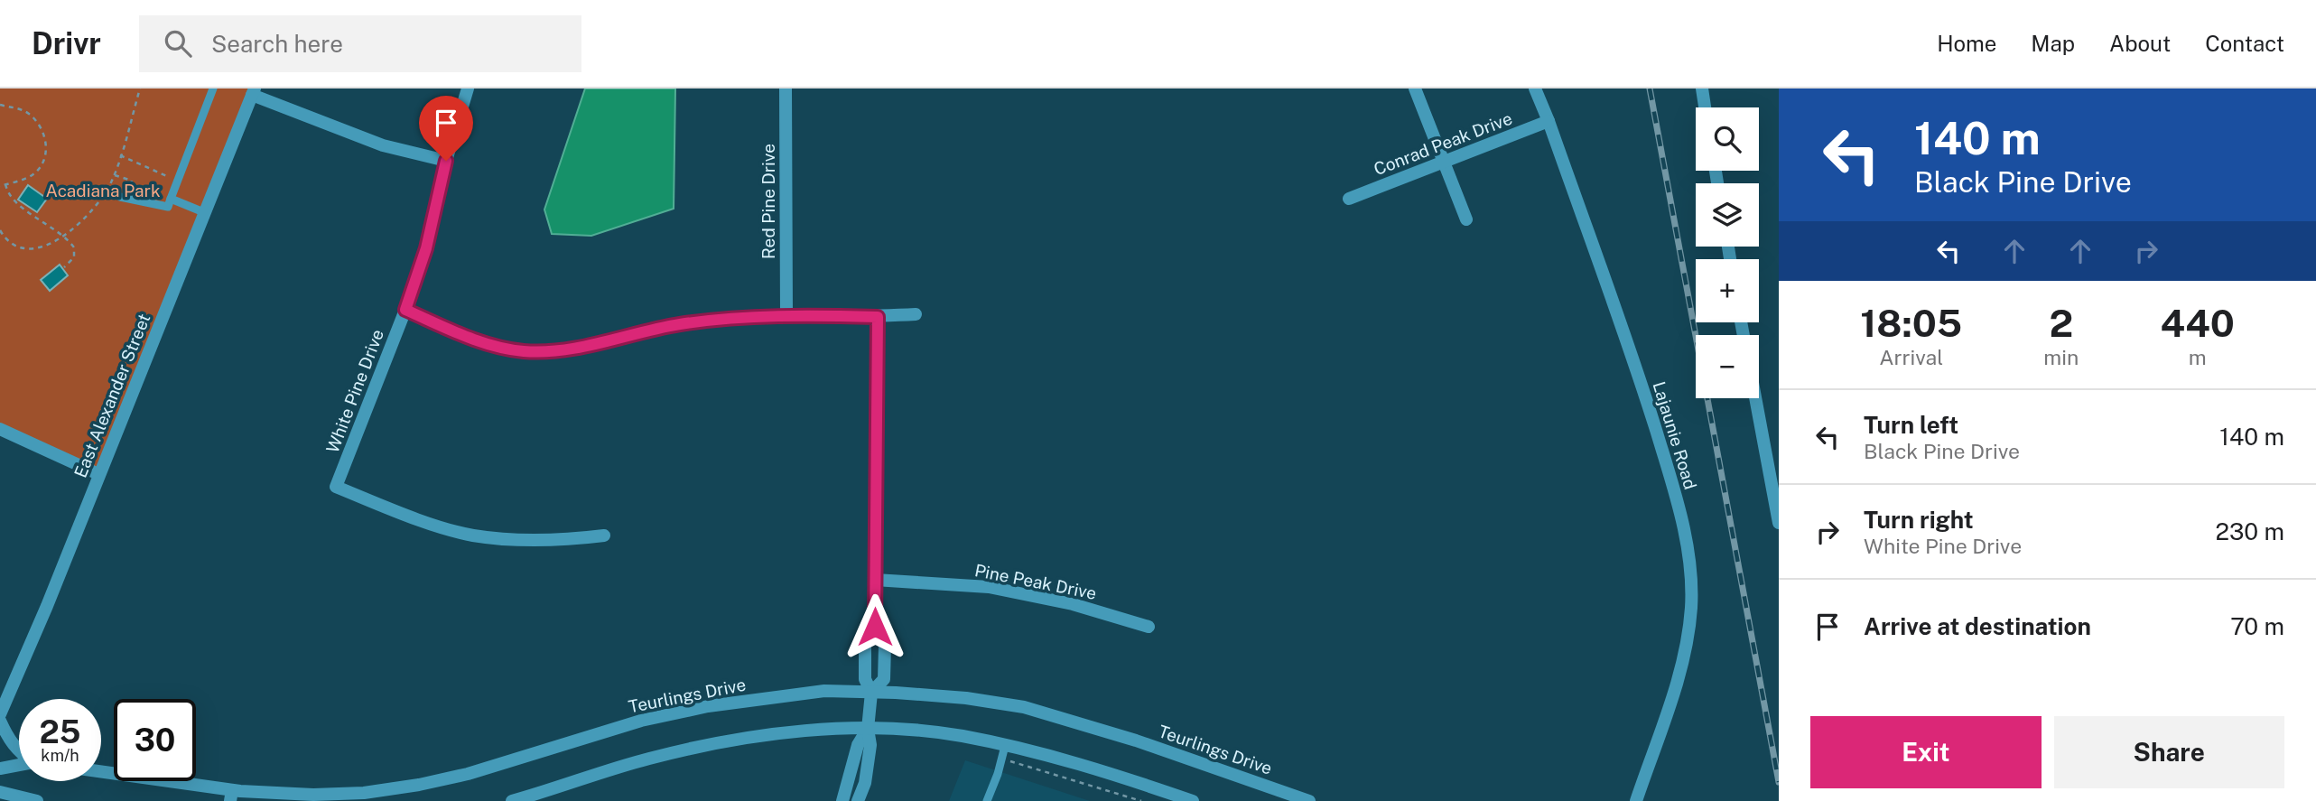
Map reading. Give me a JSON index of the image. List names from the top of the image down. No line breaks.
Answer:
{"streets":{"street":["Conrad Peak Drive","Red Pine Drive","White Pine Drive","East Alexander Street","Lajaunie Road","Pine Peak Drive","Teurlings Drive"]},"crossings":[["Conrad Peak Drive","Lajaunie Road"]],"parks":["Acadiana Park"],"page":{"header":"Drivr","search":"Search here","nav":["Home","Map","About","Contact"],"turn":["140 m","Black Pine Drive"],"map_buttons":["+","−"],"eta":["18:05","Arrival","2","min","440","m"],"list":[{"name":"Turn left","note":"Black Pine Drive","value":"140 m"},{"name":"Turn right","note":"White Pine Drive","value":"230 m"},{"name":"Arrive at destination","value":"70 m"}],"speed":"25 km/h","limit":"30","buttons":["Exit","Share"]}}
